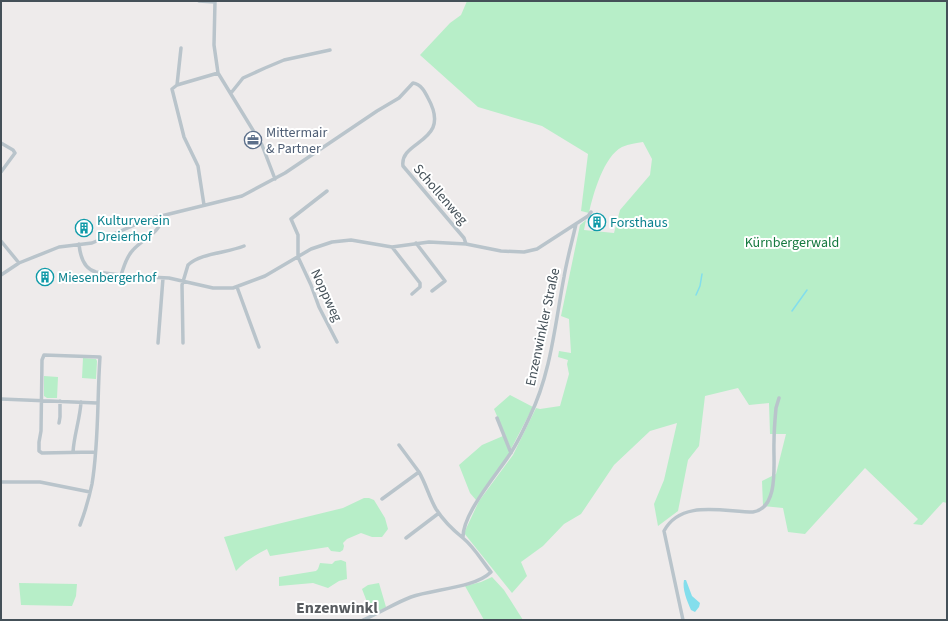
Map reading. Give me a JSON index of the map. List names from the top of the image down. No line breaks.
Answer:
{"streets":{"street":["Schollenweg","Noppweg","Enzenwinkler Straße"]},"districts":["Enzenwinkl"],"parks":["Kürnbergerwald"],"places":{"office":["Mittermair & Partner"],"building":["Forsthaus","Kulturverein Dreierhof","Miesenbergerhof"]}}
